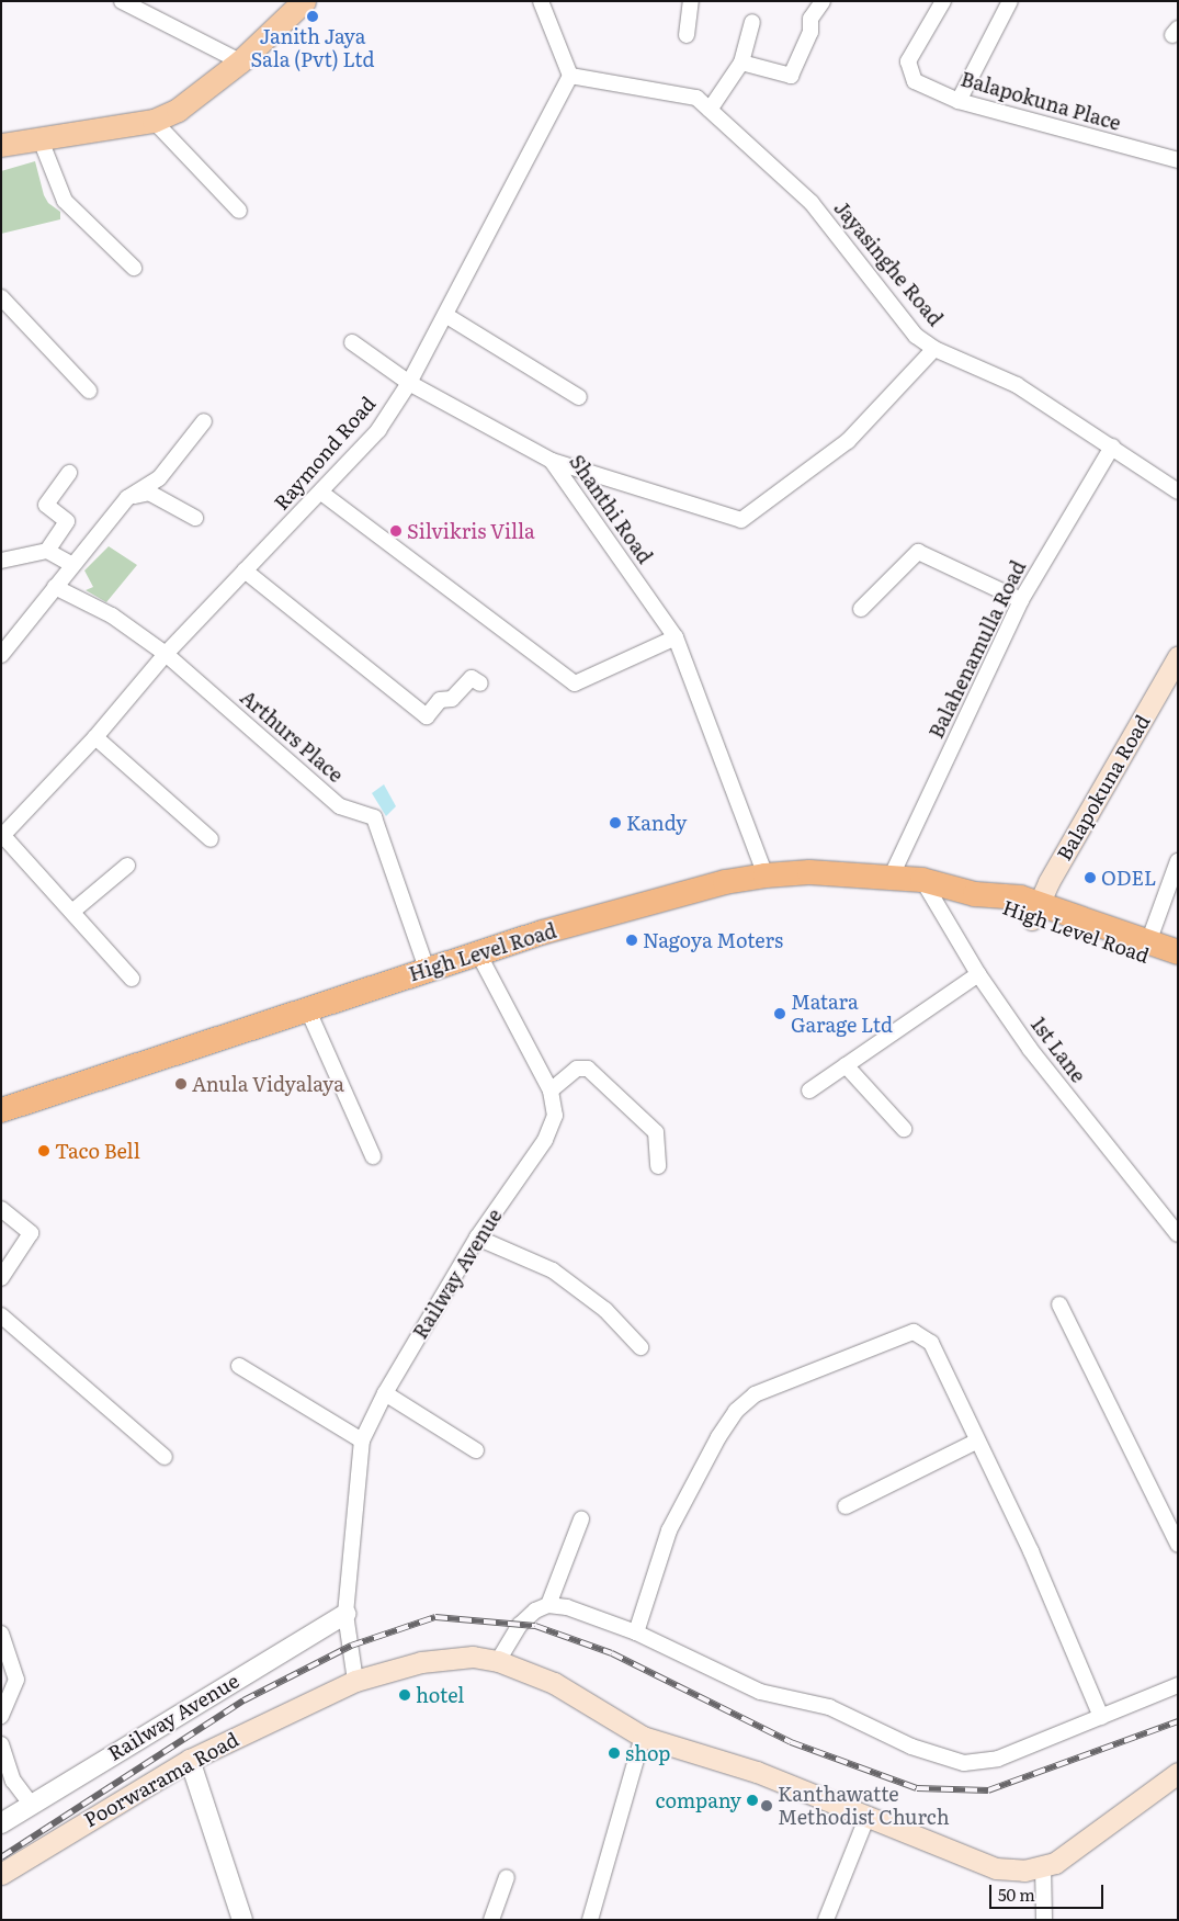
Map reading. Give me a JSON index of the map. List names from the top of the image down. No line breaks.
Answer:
{"streets":{"highway":["High Level Road"],"main road":["Balapokuna Road","Poorwarama Road"],"street":["Balapokuna Place","Jayasinghe Road","Raymond Road","Shanthi Road","Balahenamulla Road","Arthurs Place","1st Lane","Railway Avenue"]},"crossings":[["Jayasinghe Road","Raymond Road"],["Jayasinghe Road","Shanthi Road"],["Jayasinghe Road","Balahenamulla Road"],["Raymond Road","Arthurs Place"],["Shanthi Road","High Level Road"],["Balahenamulla Road","High Level Road"],["Arthurs Place","High Level Road"],["Balapokuna Road","High Level Road"],["High Level Road","1st Lane"],["High Level Road","Railway Avenue"],["Railway Avenue","Poorwarama Road"]],"places":["Janith Jaya Sala (Pvt) Ltd","Silvikris Villa","Kandy","ODEL","Nagoya Moters","Matara Garage Ltd","Anula Vidyalaya","Taco Bell","hotel","shop","company","Kanthawatte Methodist Church"],"scale_bar":"50 m"}
